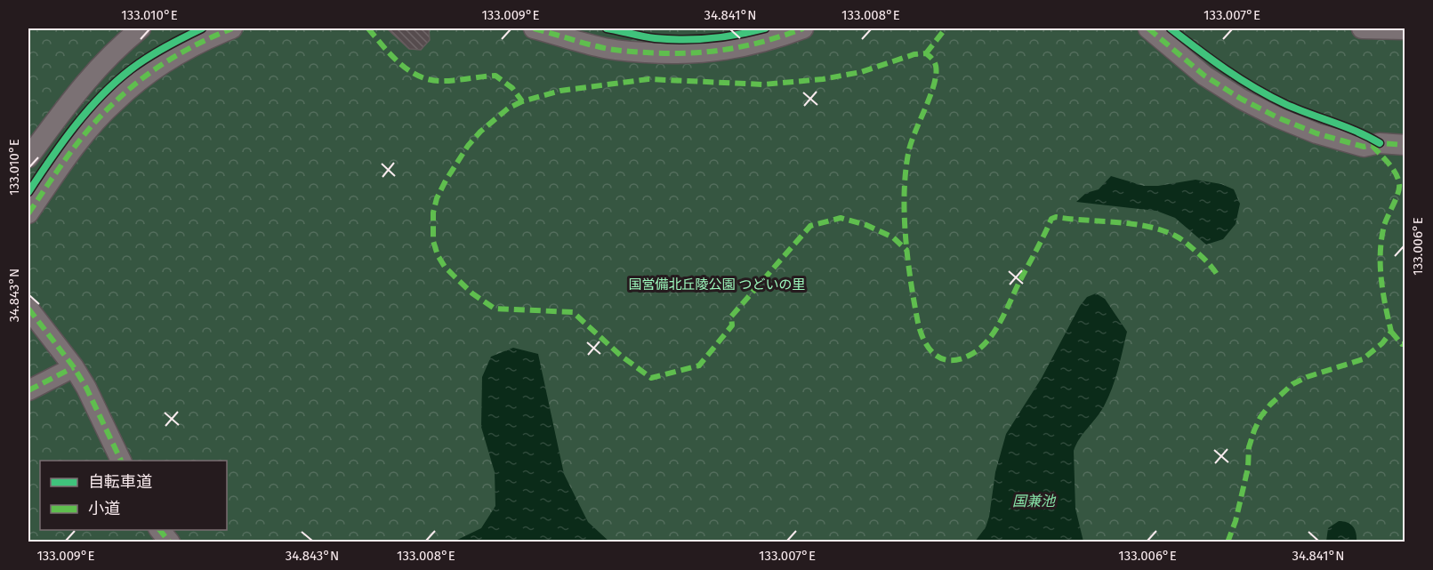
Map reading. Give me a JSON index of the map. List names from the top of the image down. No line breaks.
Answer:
{"water":["国兼池"],"parks":["国営備北丘陵公園 つどいの里"],"legend":["自転車道","小道"],"coordinates":["133.010°E","133.009°E","34.841°N","133.008°E","133.007°E","133.006°E","34.843°N"]}
